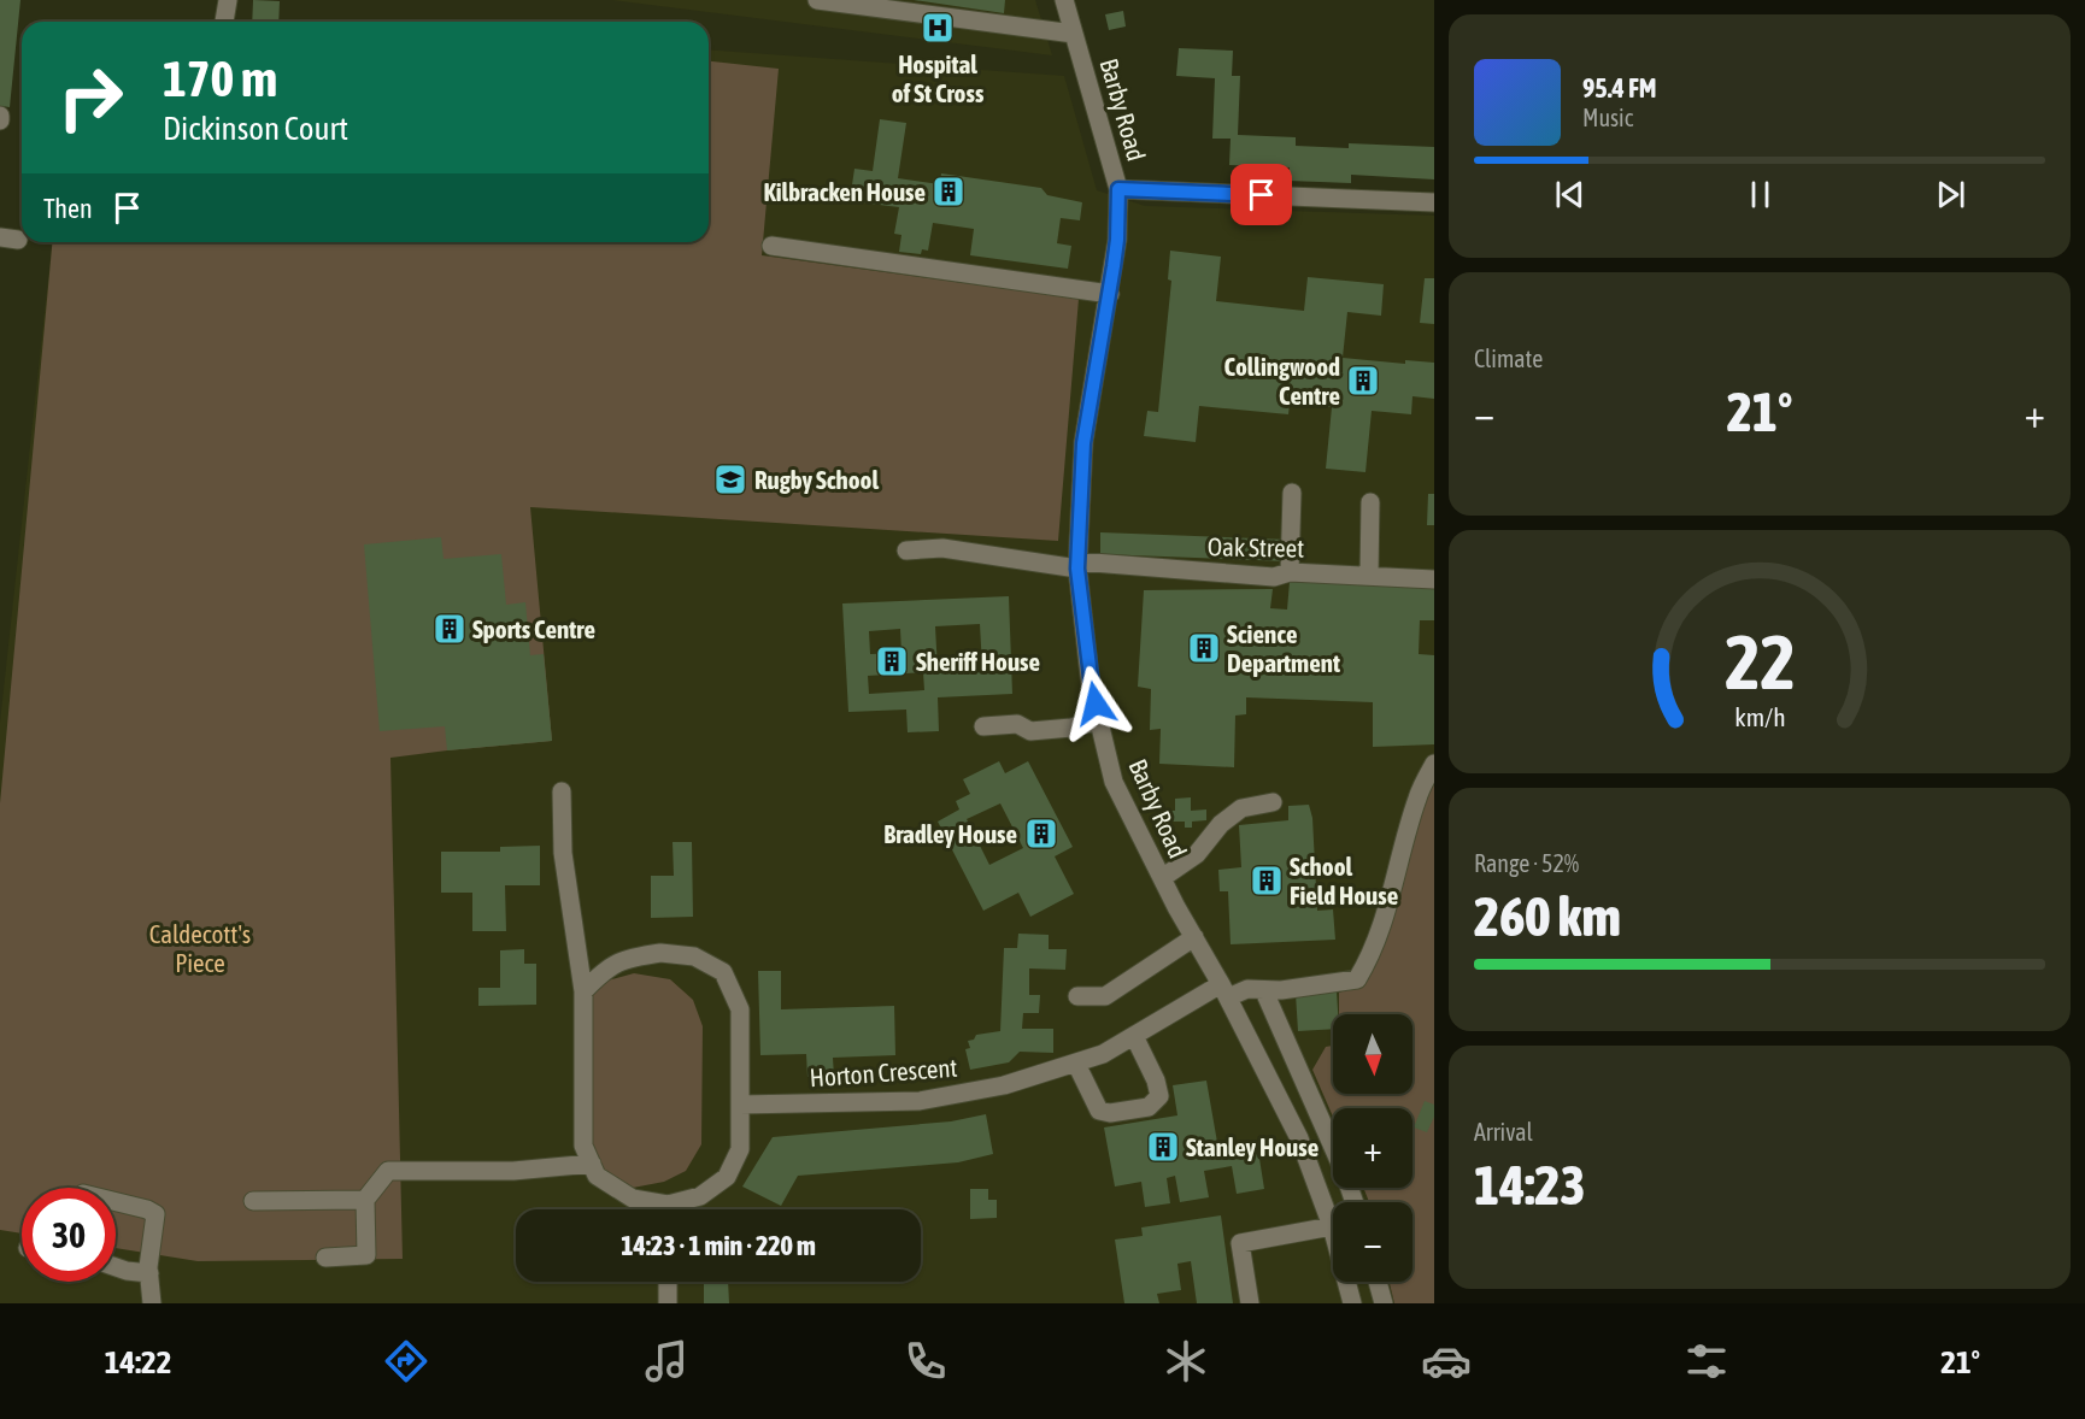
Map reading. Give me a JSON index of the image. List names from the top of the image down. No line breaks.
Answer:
{"streets":{"street":["Barby Road","Oak Street","Horton Crescent"]},"crossings":[["Barby Road","Oak Street"],["Barby Road","Horton Crescent"]],"parks":["Caldecott's Piece"],"places":{"hospital":["Hospital of St Cross"],"building":["Kilbracken House","Collingwood Centre","Sports Centre","Science Department","Sheriff House","Bradley House","School Field House","Stanley House"],"school or university":["Rugby School"]},"north":"bottom","page":{"turn":["170 m","Dickinson Court"],"song":["95.4 FM","Music"],"then":"Then","tile":["Climate",["Range · 52%","260 km"],["Arrival","14:23"]],"heat":["−","21°","+"],"map_buttons":["+","−"],"limit":"30","trip":"14:23 · 1 min · 220 m","tabs":["14:22","21°"],"gauge":["22","km/h"]}}
